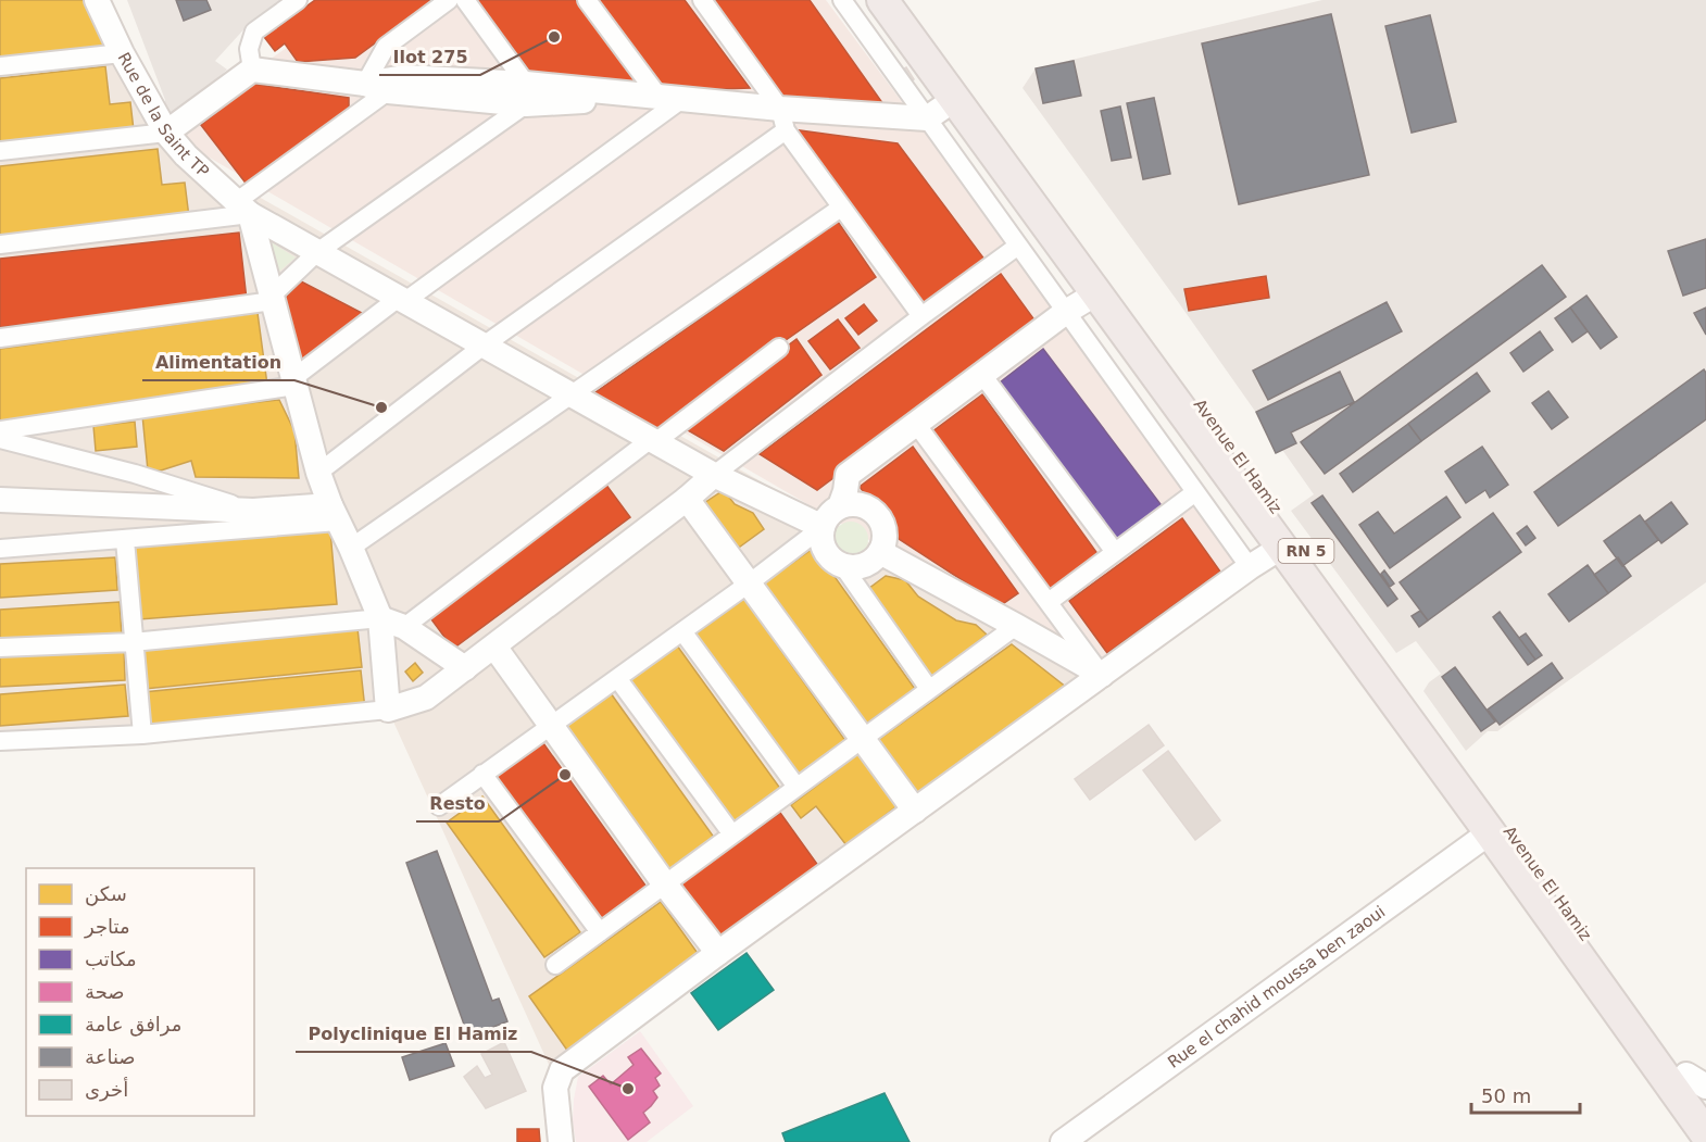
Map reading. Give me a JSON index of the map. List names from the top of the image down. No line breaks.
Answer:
{"streets":{"highway":["Avenue El Hamiz","RN 5"],"street":["Rue de la Saint TP","Rue el chahid moussa ben zaoui"]},"crossings":[["RN 5","Rue el chahid moussa ben zaoui"]],"places":["Ilot 275","Alimentation","Resto","Polyclinique El Hamiz"],"legend":["سكن","متاجر","مكاتب","صحة","مرافق عامة","صناعة","أخرى"],"scale_bar":"50 m"}
